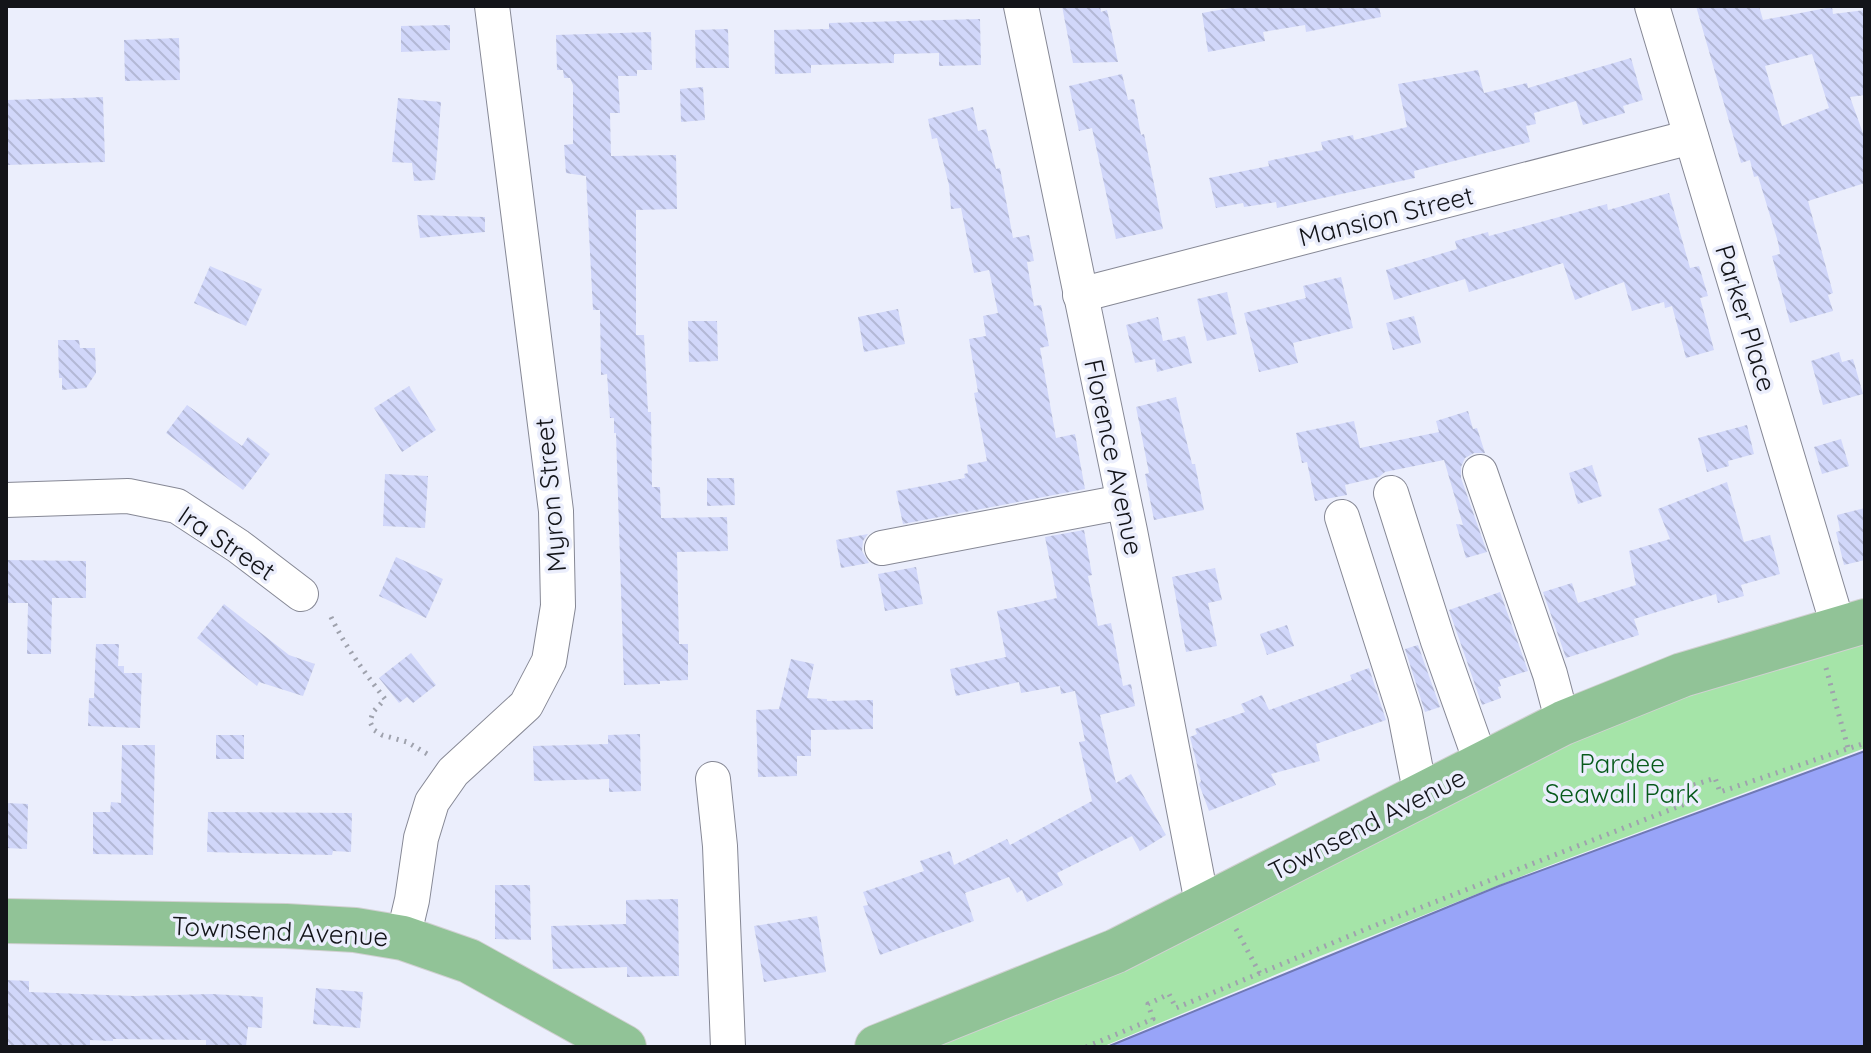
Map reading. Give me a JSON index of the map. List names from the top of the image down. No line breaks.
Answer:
{"streets":{"main road":["Townsend Avenue"],"street":["Mansion Street","Parker Place","Florence Avenue","Myron Street","Ira Street"]},"crossings":[["Mansion Street","Parker Place"],["Mansion Street","Florence Avenue"],["Parker Place","Townsend Avenue"],["Florence Avenue","Townsend Avenue"],["Myron Street","Townsend Avenue"]],"parks":["Pardee Seawall Park"]}
